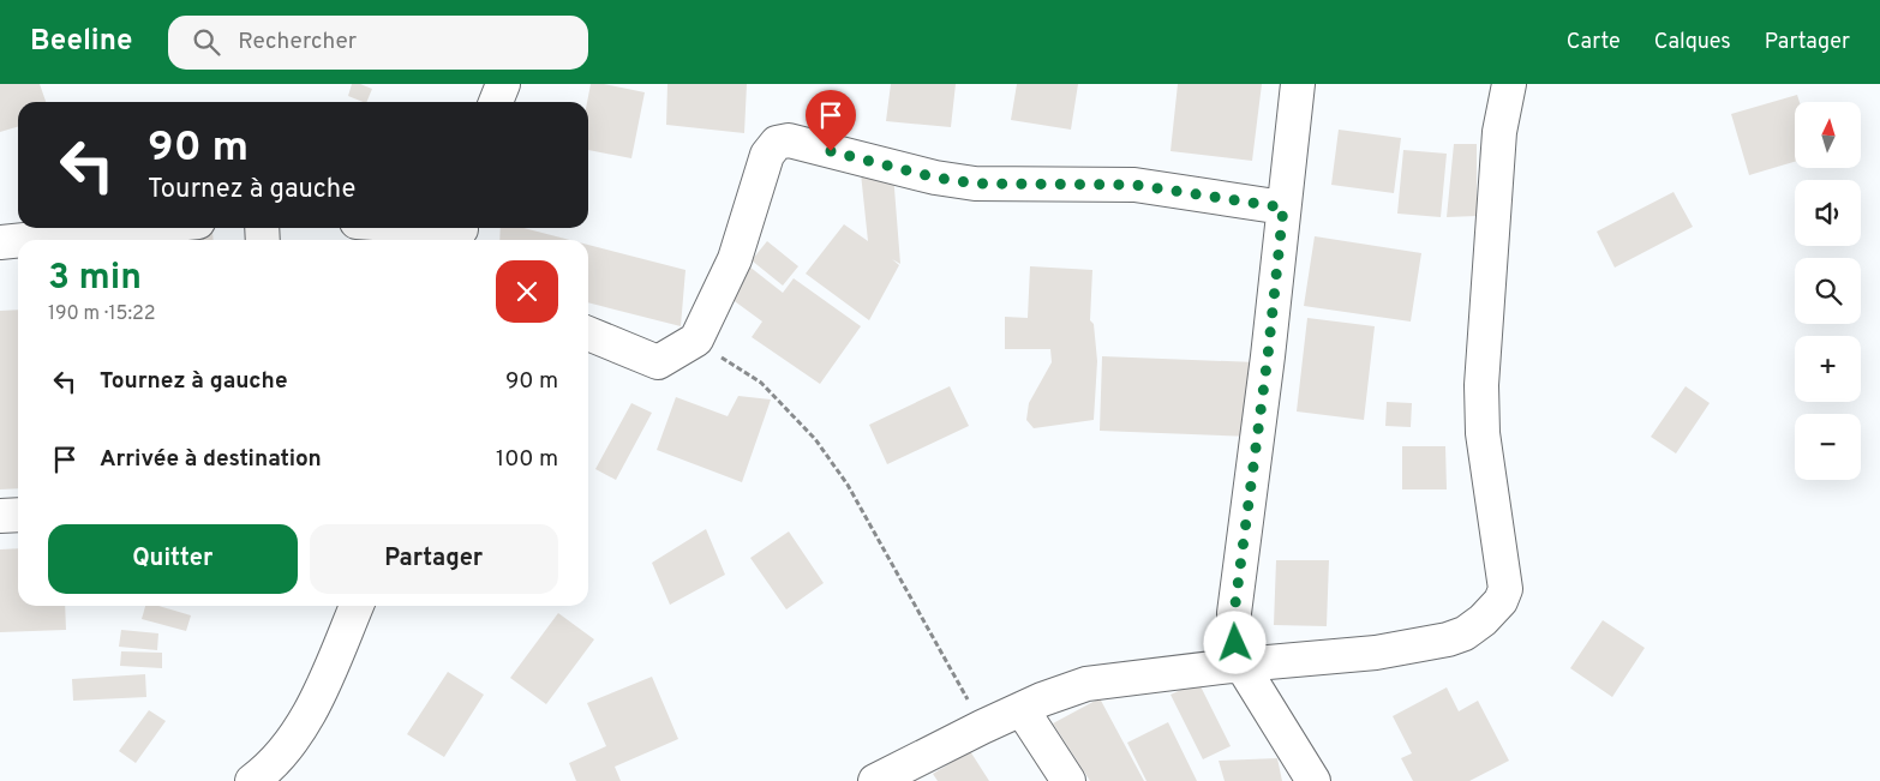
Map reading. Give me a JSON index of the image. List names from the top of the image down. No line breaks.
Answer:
{"north":"top","page":{"header":"Beeline","search":"Rechercher","nav":["Carte","Calques","Partager"],"map_buttons":["+","−"],"turn":["90 m","Tournez à gauche"],"heading":["3 min","190 m · 15:22"],"list":[{"name":"Tournez à gauche","value":"90 m"},{"name":"Arrivée à destination","value":"100 m"}],"buttons":["Quitter","Partager"]}}
